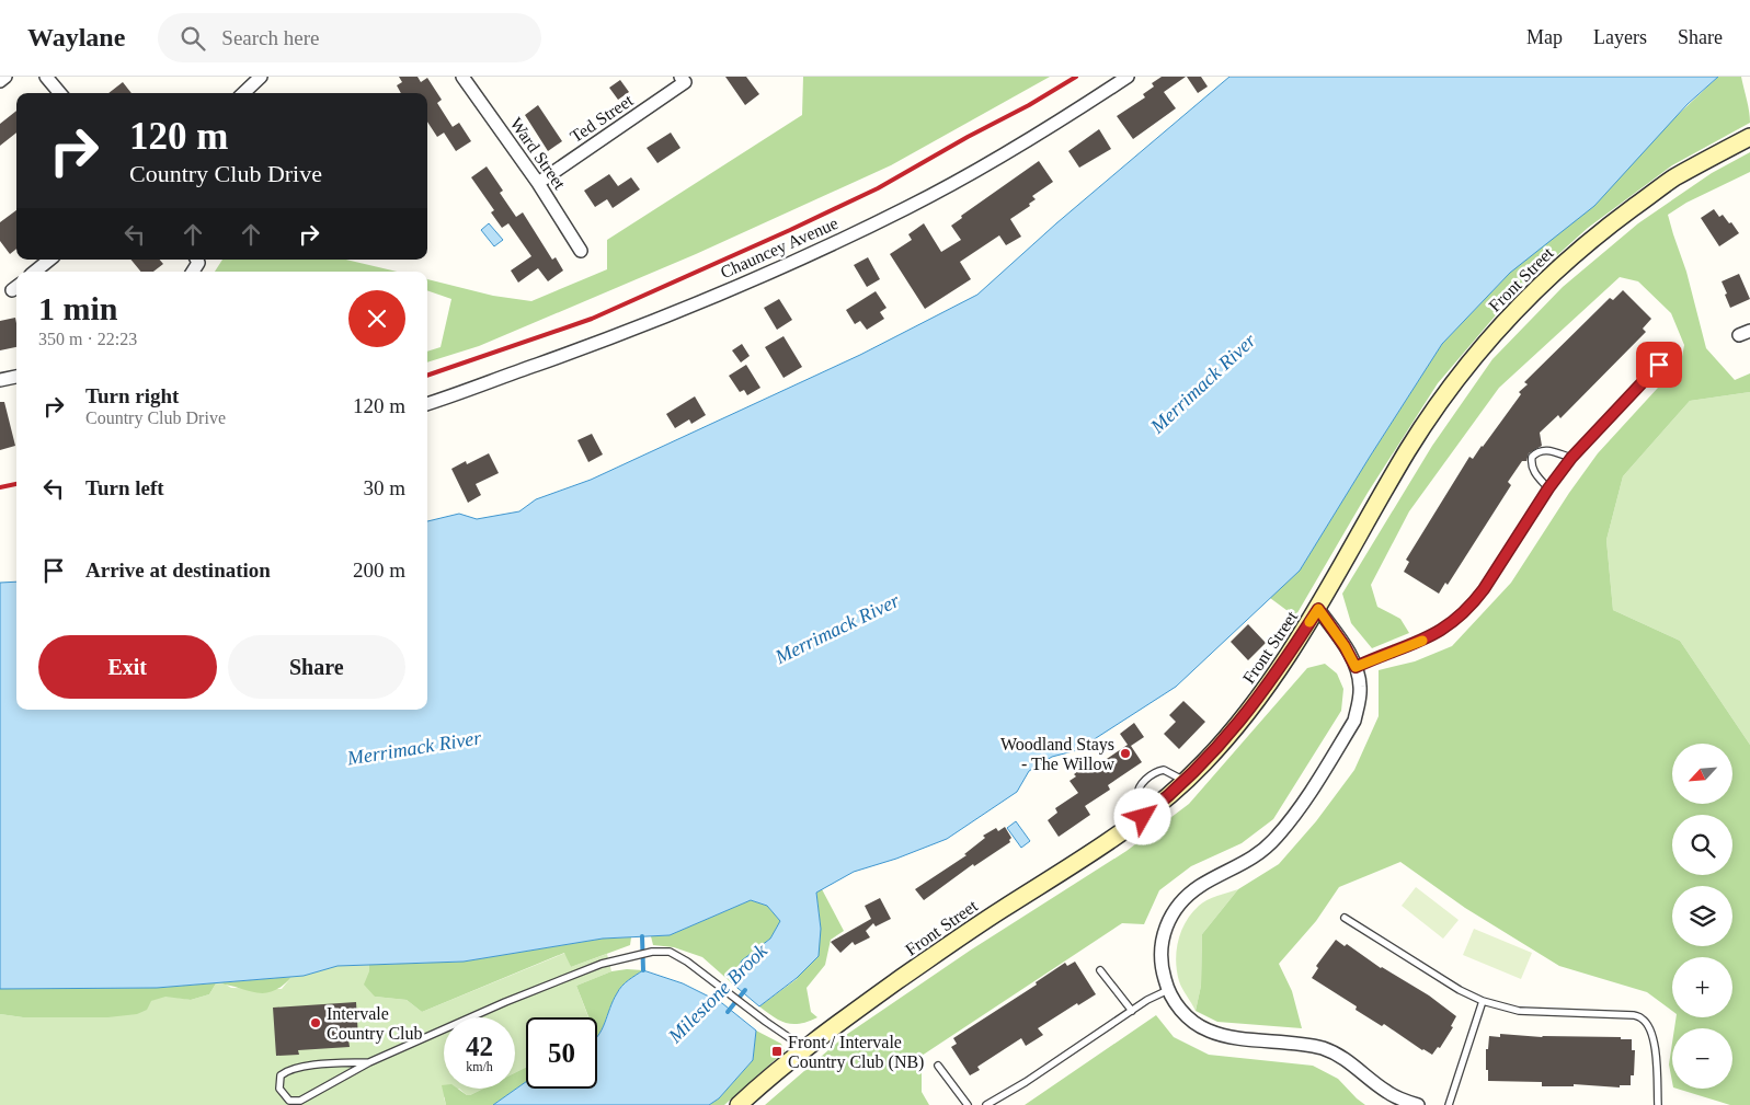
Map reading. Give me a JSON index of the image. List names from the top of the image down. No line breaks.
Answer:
{"streets":{"main road":["Front Street"],"street":["Ted Street","Ward Street","Chauncey Avenue"]},"crossings":[["Ted Street","Ward Street"]],"water":["Merrimack River","Milestone Brook"],"places":{"other":["Woodland Stays - The Willow","Intervale Country Club"],"transit":["Front / Intervale Country Club (NB)"]},"north":"bottom left","page":{"header":"Waylane","search":"Search here","nav":["Map","Layers","Share"],"turn":["120 m","Country Club Drive"],"heading":["1 min","350 m · 22:23"],"list":[{"name":"Turn right","note":"Country Club Drive","value":"120 m"},{"name":"Turn left","value":"30 m"},{"name":"Arrive at destination","value":"200 m"}],"buttons":["Exit","Share"],"map_buttons":["+","−"],"speed":"42 km/h","limit":"50"}}
